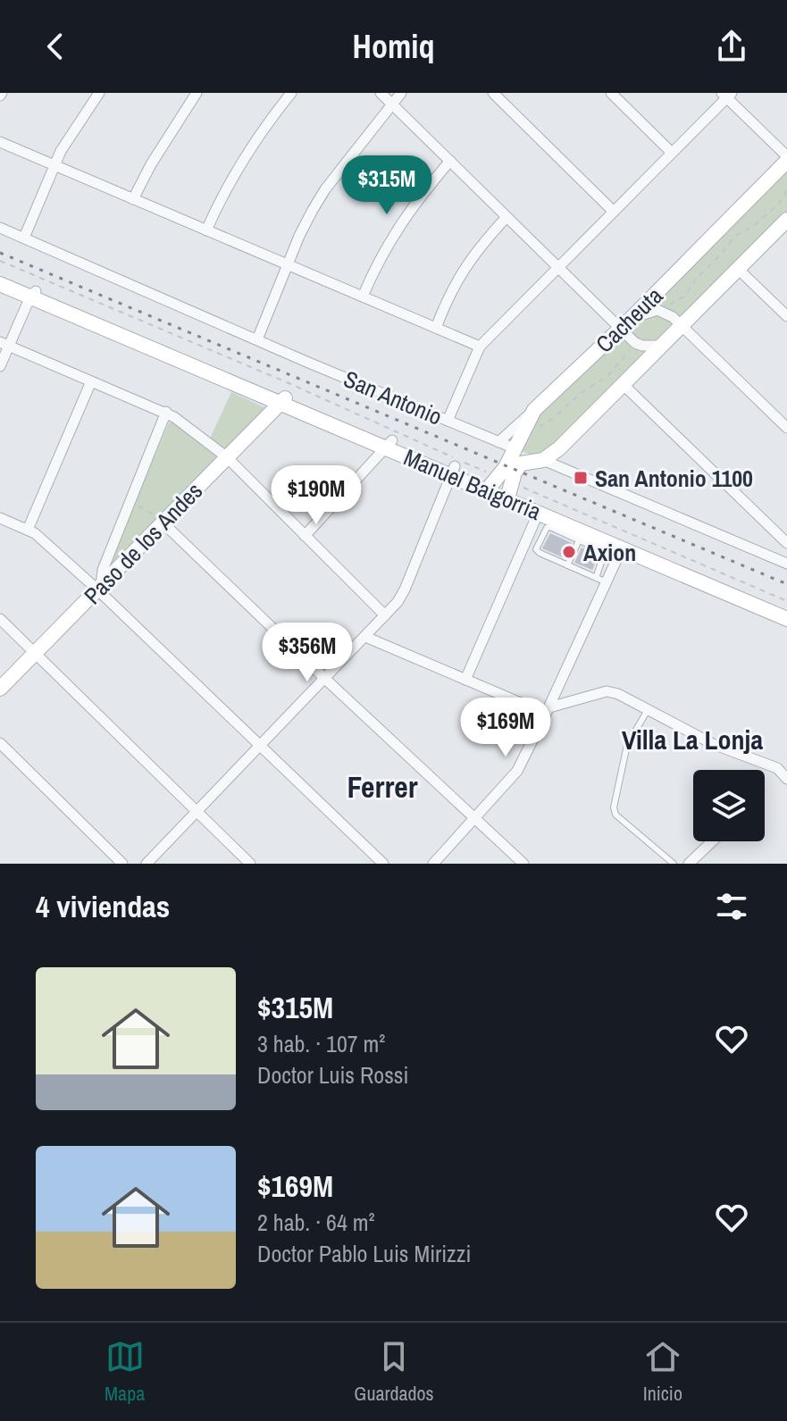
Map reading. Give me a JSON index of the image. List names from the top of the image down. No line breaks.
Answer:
{"streets":{"main road":["Cacheuta","San Antonio","Manuel Baigorria","Paso de los Andes"]},"crossings":[["Cacheuta","San Antonio"],["Cacheuta","Manuel Baigorria"],["Manuel Baigorria","Paso de los Andes"]],"districts":["Villa La Lonja","Ferrer"],"places":{"transit":["San Antonio 1100"],"other":["Axion"]},"page":{"header":"Homiq","price":["$315M","$190M","$356M","$169M"],"heading":"4 viviendas","list":[{"name":"$315M","note":"3 hab. · 107 m² · Doctor Luis Rossi"},{"name":"$169M","note":"2 hab. · 64 m² · Doctor Pablo Luis Mirizzi"}],"tabs":["Mapa","Guardados","Inicio"]}}
